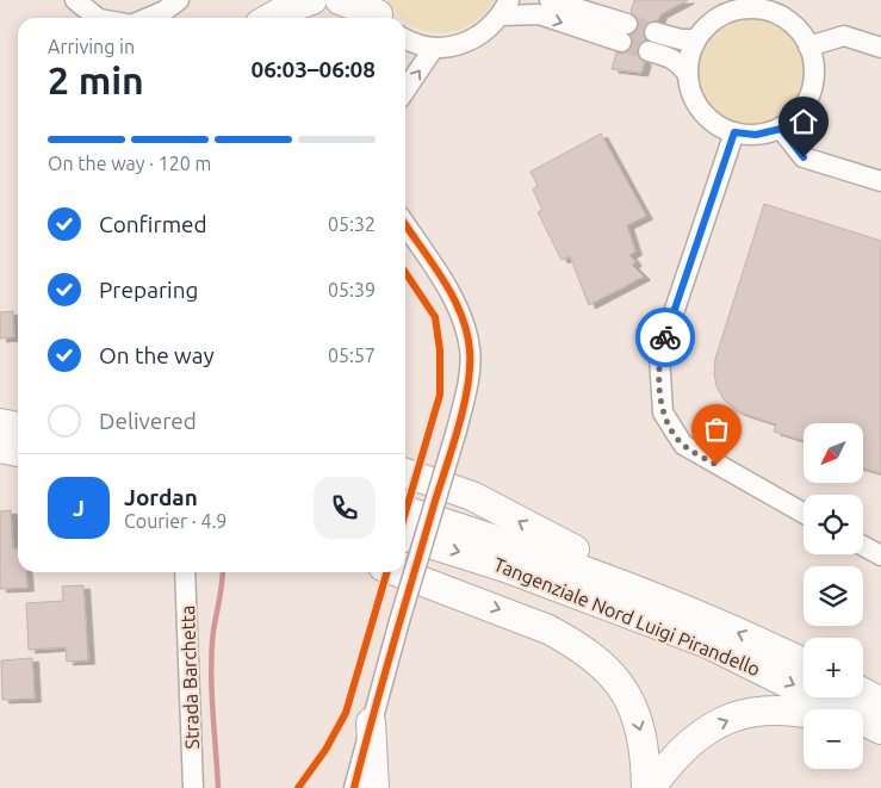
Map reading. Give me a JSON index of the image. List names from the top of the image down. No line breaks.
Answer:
{"streets":{"highway":["Tangenziale Nord Luigi Pirandello"],"street":["Strada Barchetta"]},"north":"bottom left","page":{"heading":["2 min","Arriving in","06:03–06:08"],"panel":["Jordan","Courier · 4.9"],"bar":"On the way · 120 m","list":[["Confirmed","05:32"],["Preparing","05:39"],["On the way","05:57"],"Delivered"],"map_buttons":["+","−"],"round":"J"}}
